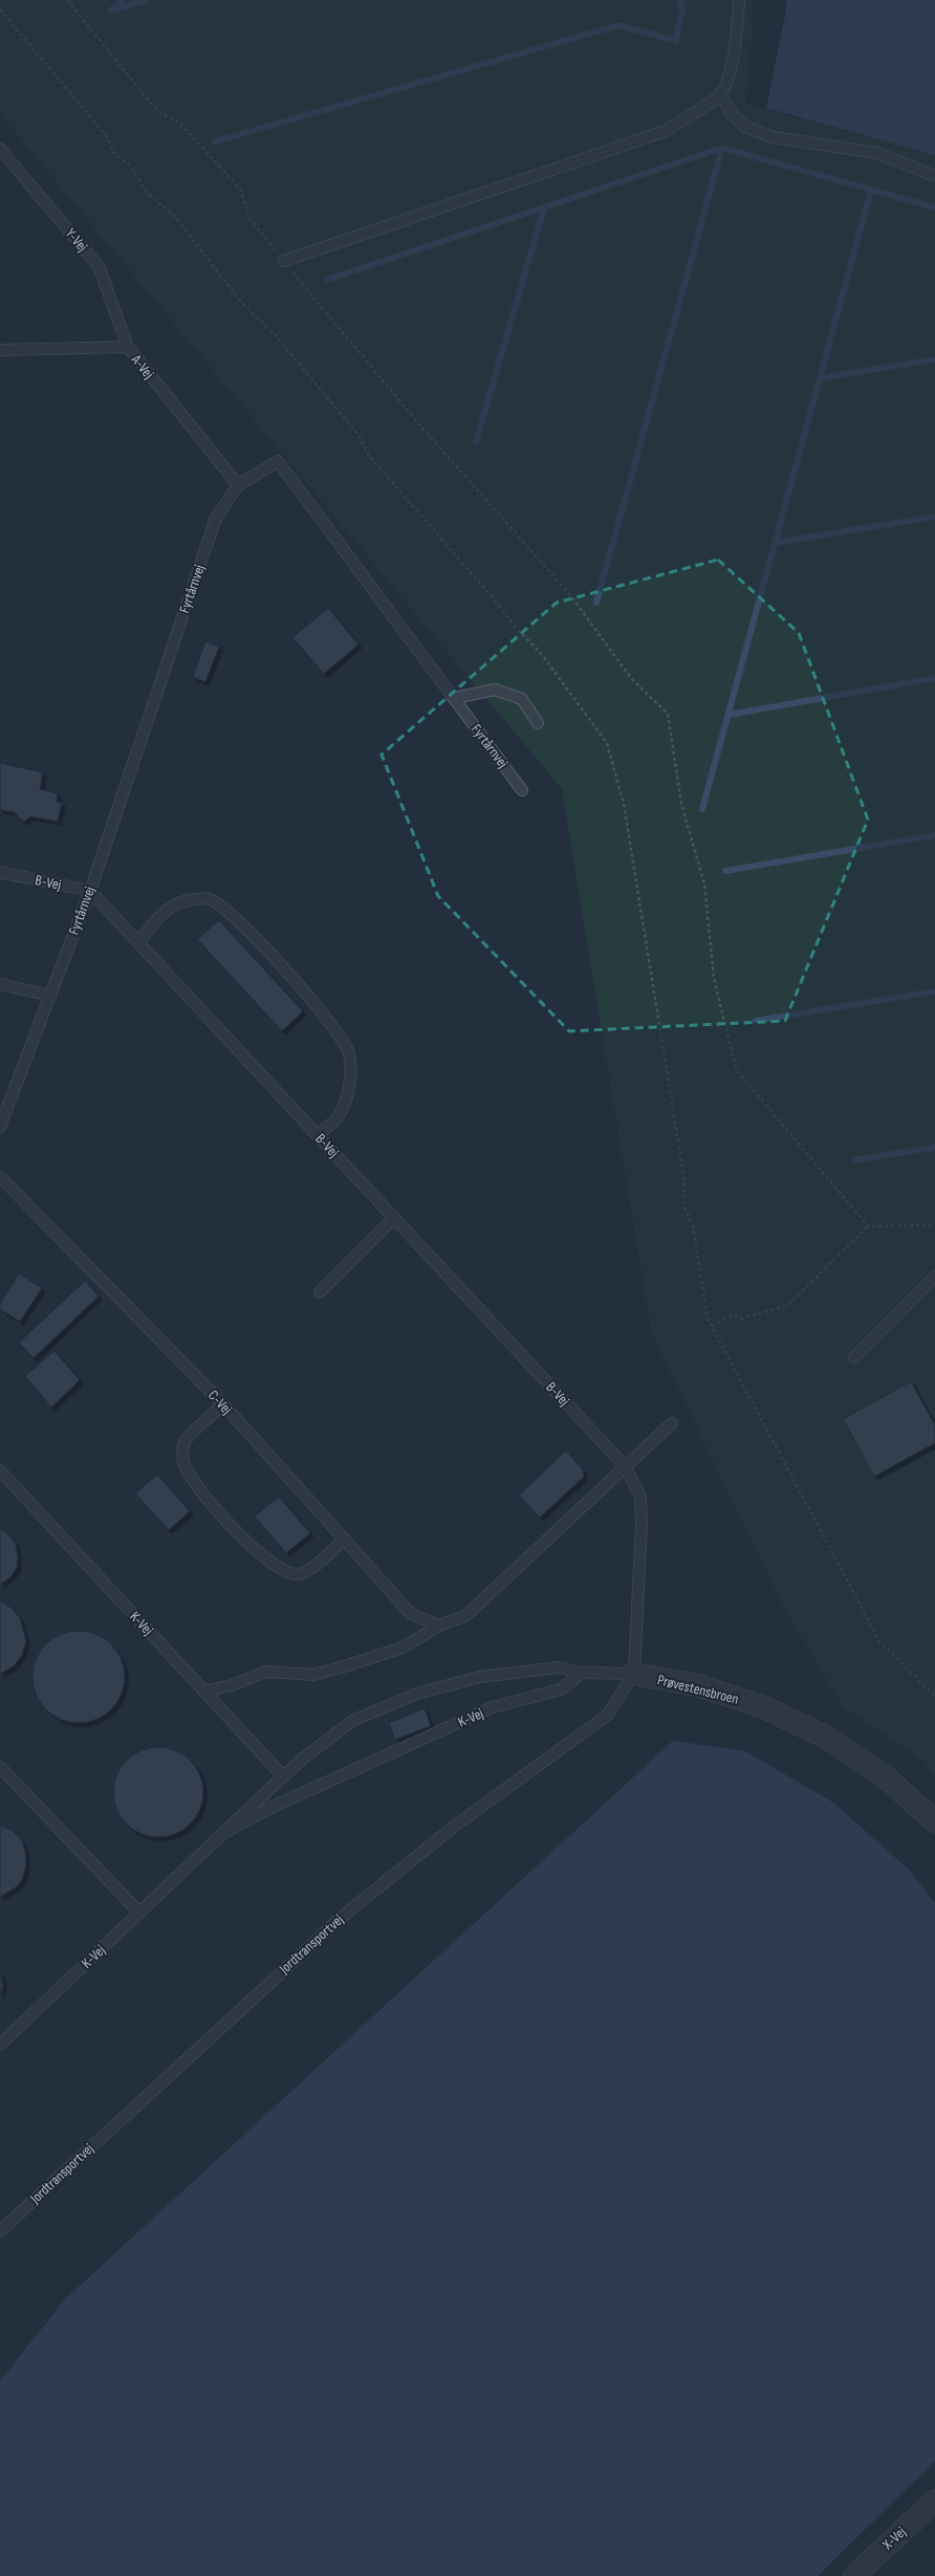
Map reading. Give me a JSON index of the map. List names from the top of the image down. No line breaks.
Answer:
{"streets":{"street":["Prøvestensbroen","X-Vej"],"lane":["Y-Vej","A-Vej","Fyrtårnvej","B-Vej","C-Vej","K-Vej","Jordtransportvej"]},"crossings":[["Y-Vej","A-Vej"],["A-Vej","Fyrtårnvej"],["Fyrtårnvej","B-Vej"],["K-Vej","Prøvestensbroen"],["K-Vej","Jordtransportvej"],["Prøvestensbroen","Jordtransportvej"]]}
